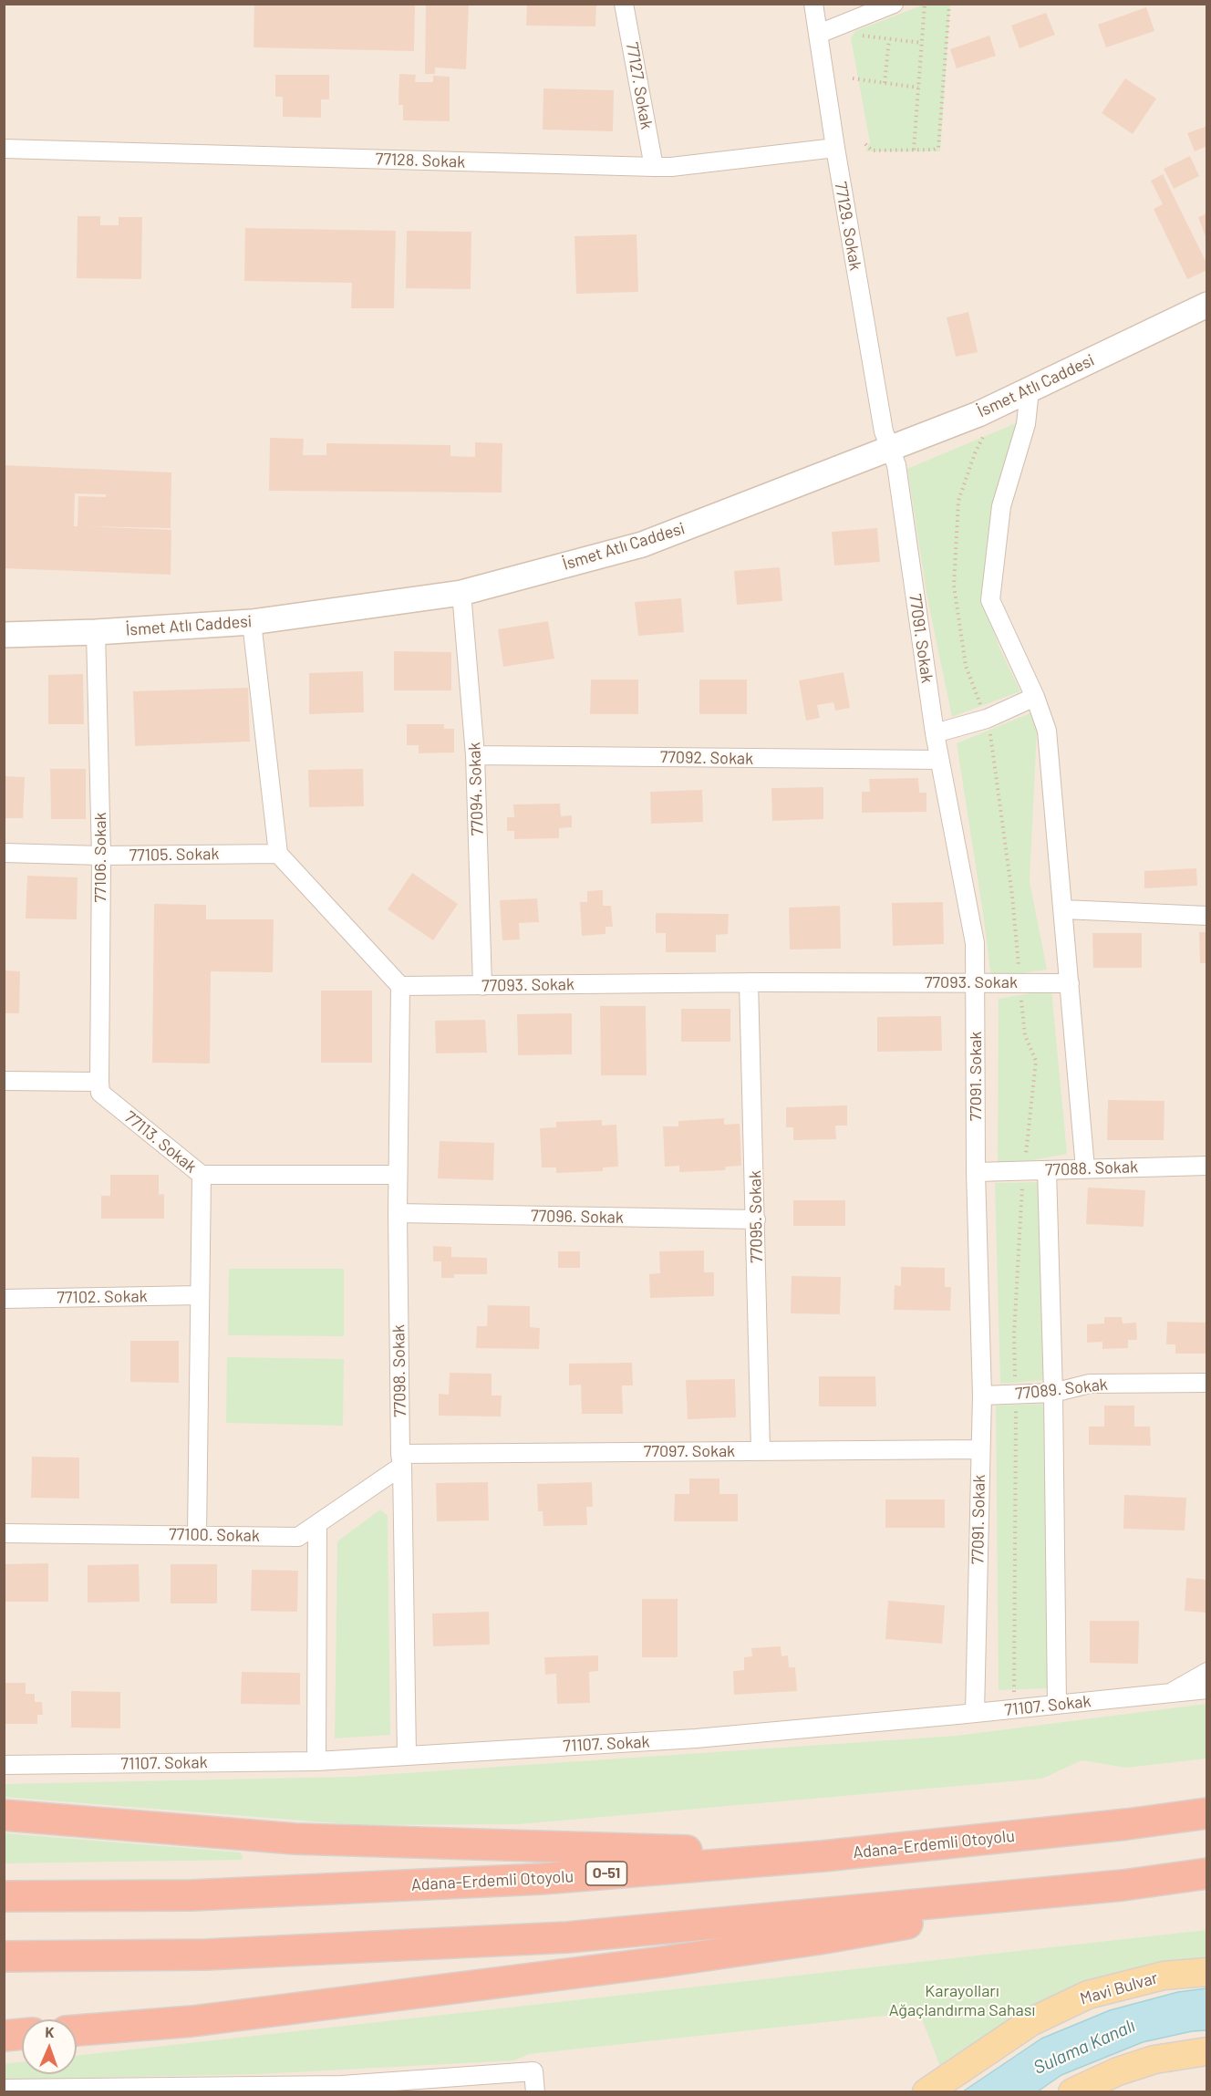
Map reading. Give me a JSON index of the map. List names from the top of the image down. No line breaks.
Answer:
{"streets":{"highway":["Adana-Erdemli Otoyolu","O-51"],"main road":["İsmet Atlı Caddesi","Mavi Bulvar"],"street":["77127. Sokak","77128. Sokak","77129. Sokak","77091. Sokak","77092. Sokak","77094. Sokak","77105. Sokak","77106. Sokak","77093. Sokak","77113. Sokak","77088. Sokak","77096. Sokak","77095. Sokak","77102. Sokak","77098. Sokak","77089. Sokak","77097. Sokak","77100. Sokak","71107. Sokak"]},"crossings":[["77127. Sokak","77128. Sokak"],["77128. Sokak","77129. Sokak"],["77129. Sokak","İsmet Atlı Caddesi"],["77129. Sokak","77091. Sokak"],["İsmet Atlı Caddesi","77091. Sokak"],["İsmet Atlı Caddesi","77094. Sokak"],["İsmet Atlı Caddesi","77106. Sokak"],["77091. Sokak","77092. Sokak"],["77091. Sokak","77093. Sokak"],["77091. Sokak","77088. Sokak"],["77091. Sokak","77089. Sokak"],["77091. Sokak","77097. Sokak"],["77091. Sokak","71107. Sokak"],["77092. Sokak","77094. Sokak"],["77094. Sokak","77093. Sokak"],["77105. Sokak","77106. Sokak"],["77106. Sokak","77113. Sokak"],["77093. Sokak","77095. Sokak"],["77093. Sokak","77098. Sokak"],["77113. Sokak","77098. Sokak"],["77096. Sokak","77095. Sokak"],["77096. Sokak","77098. Sokak"],["77095. Sokak","77097. Sokak"],["77098. Sokak","77097. Sokak"],["77098. Sokak","77100. Sokak"],["77098. Sokak","71107. Sokak"],["77097. Sokak","77100. Sokak"]],"water":["Sulama Kanalı"],"parks":["Karayolları Ağaçlandırma Sahası"],"north":"top"}
